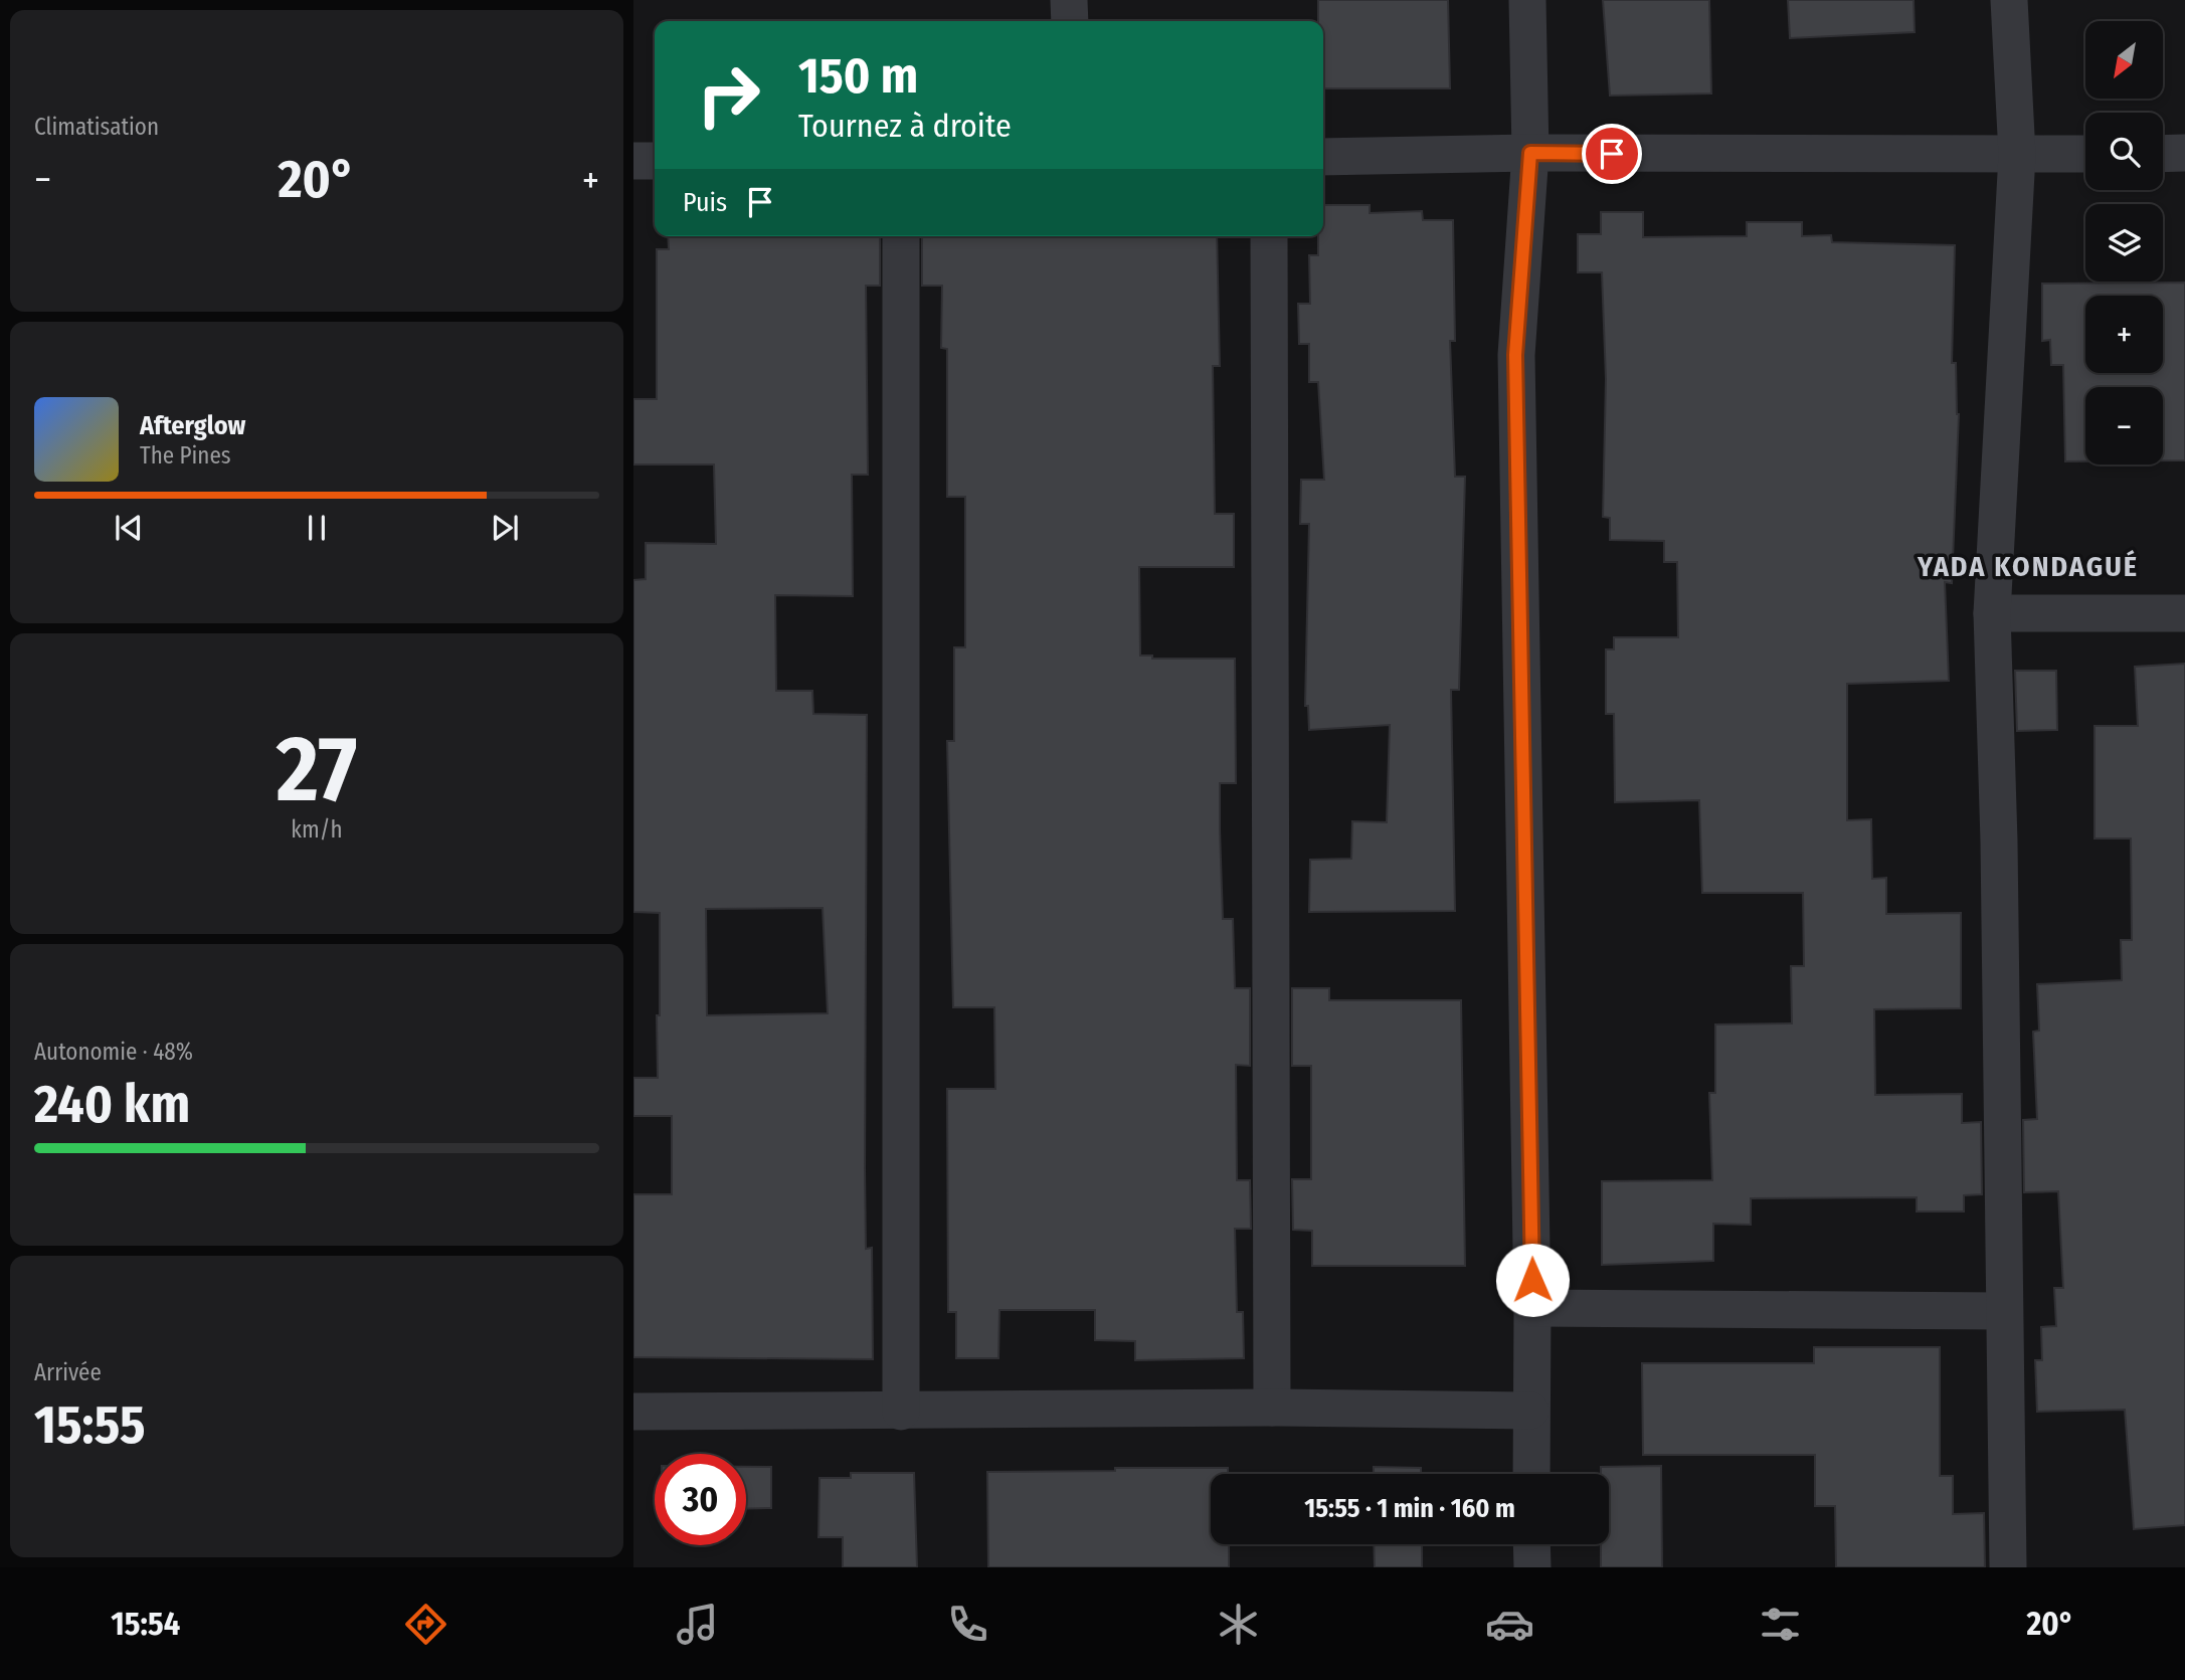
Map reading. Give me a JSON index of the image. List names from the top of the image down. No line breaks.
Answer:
{"districts":["YADA KONDAGUÉ"],"north":"bottom left","page":{"tile":["Climatisation",["27","km/h"],["Autonomie · 48%","240 km"],["Arrivée","15:55"]],"map_buttons":["+","−"],"turn":["150 m","Tournez à droite"],"heat":["−","20°","+"],"then":"Puis","song":["Afterglow","The Pines"],"limit":"30","trip":"15:55 · 1 min · 160 m","tabs":["15:54","20°"]}}
